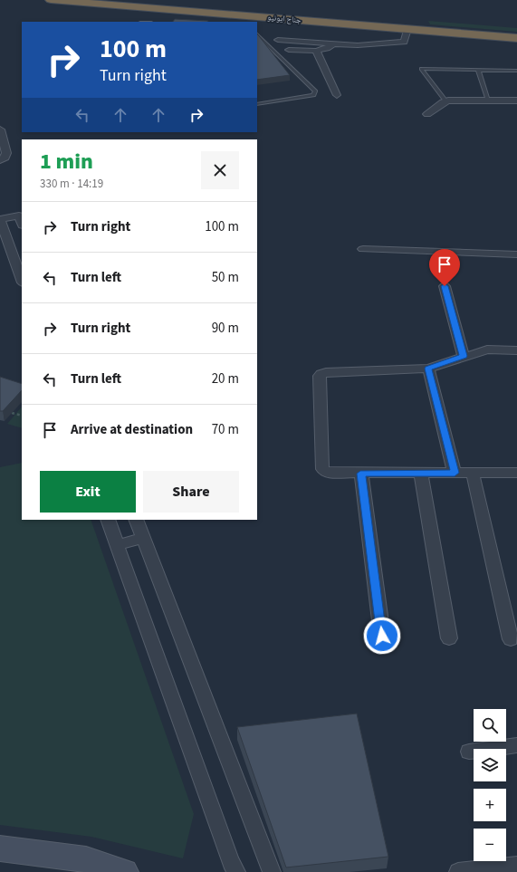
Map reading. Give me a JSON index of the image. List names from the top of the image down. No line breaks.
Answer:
{"streets":{"highway":["جناح ایونیو"]},"page":{"turn":["100 m","Turn right"],"heading":["1 min","330 m · 14:19"],"list":[{"name":"Turn right","value":"100 m"},{"name":"Turn left","value":"50 m"},{"name":"Turn right","value":"90 m"},{"name":"Turn left","value":"20 m"},{"name":"Arrive at destination","value":"70 m"}],"buttons":["Exit","Share"],"map_buttons":["+","−"]}}
